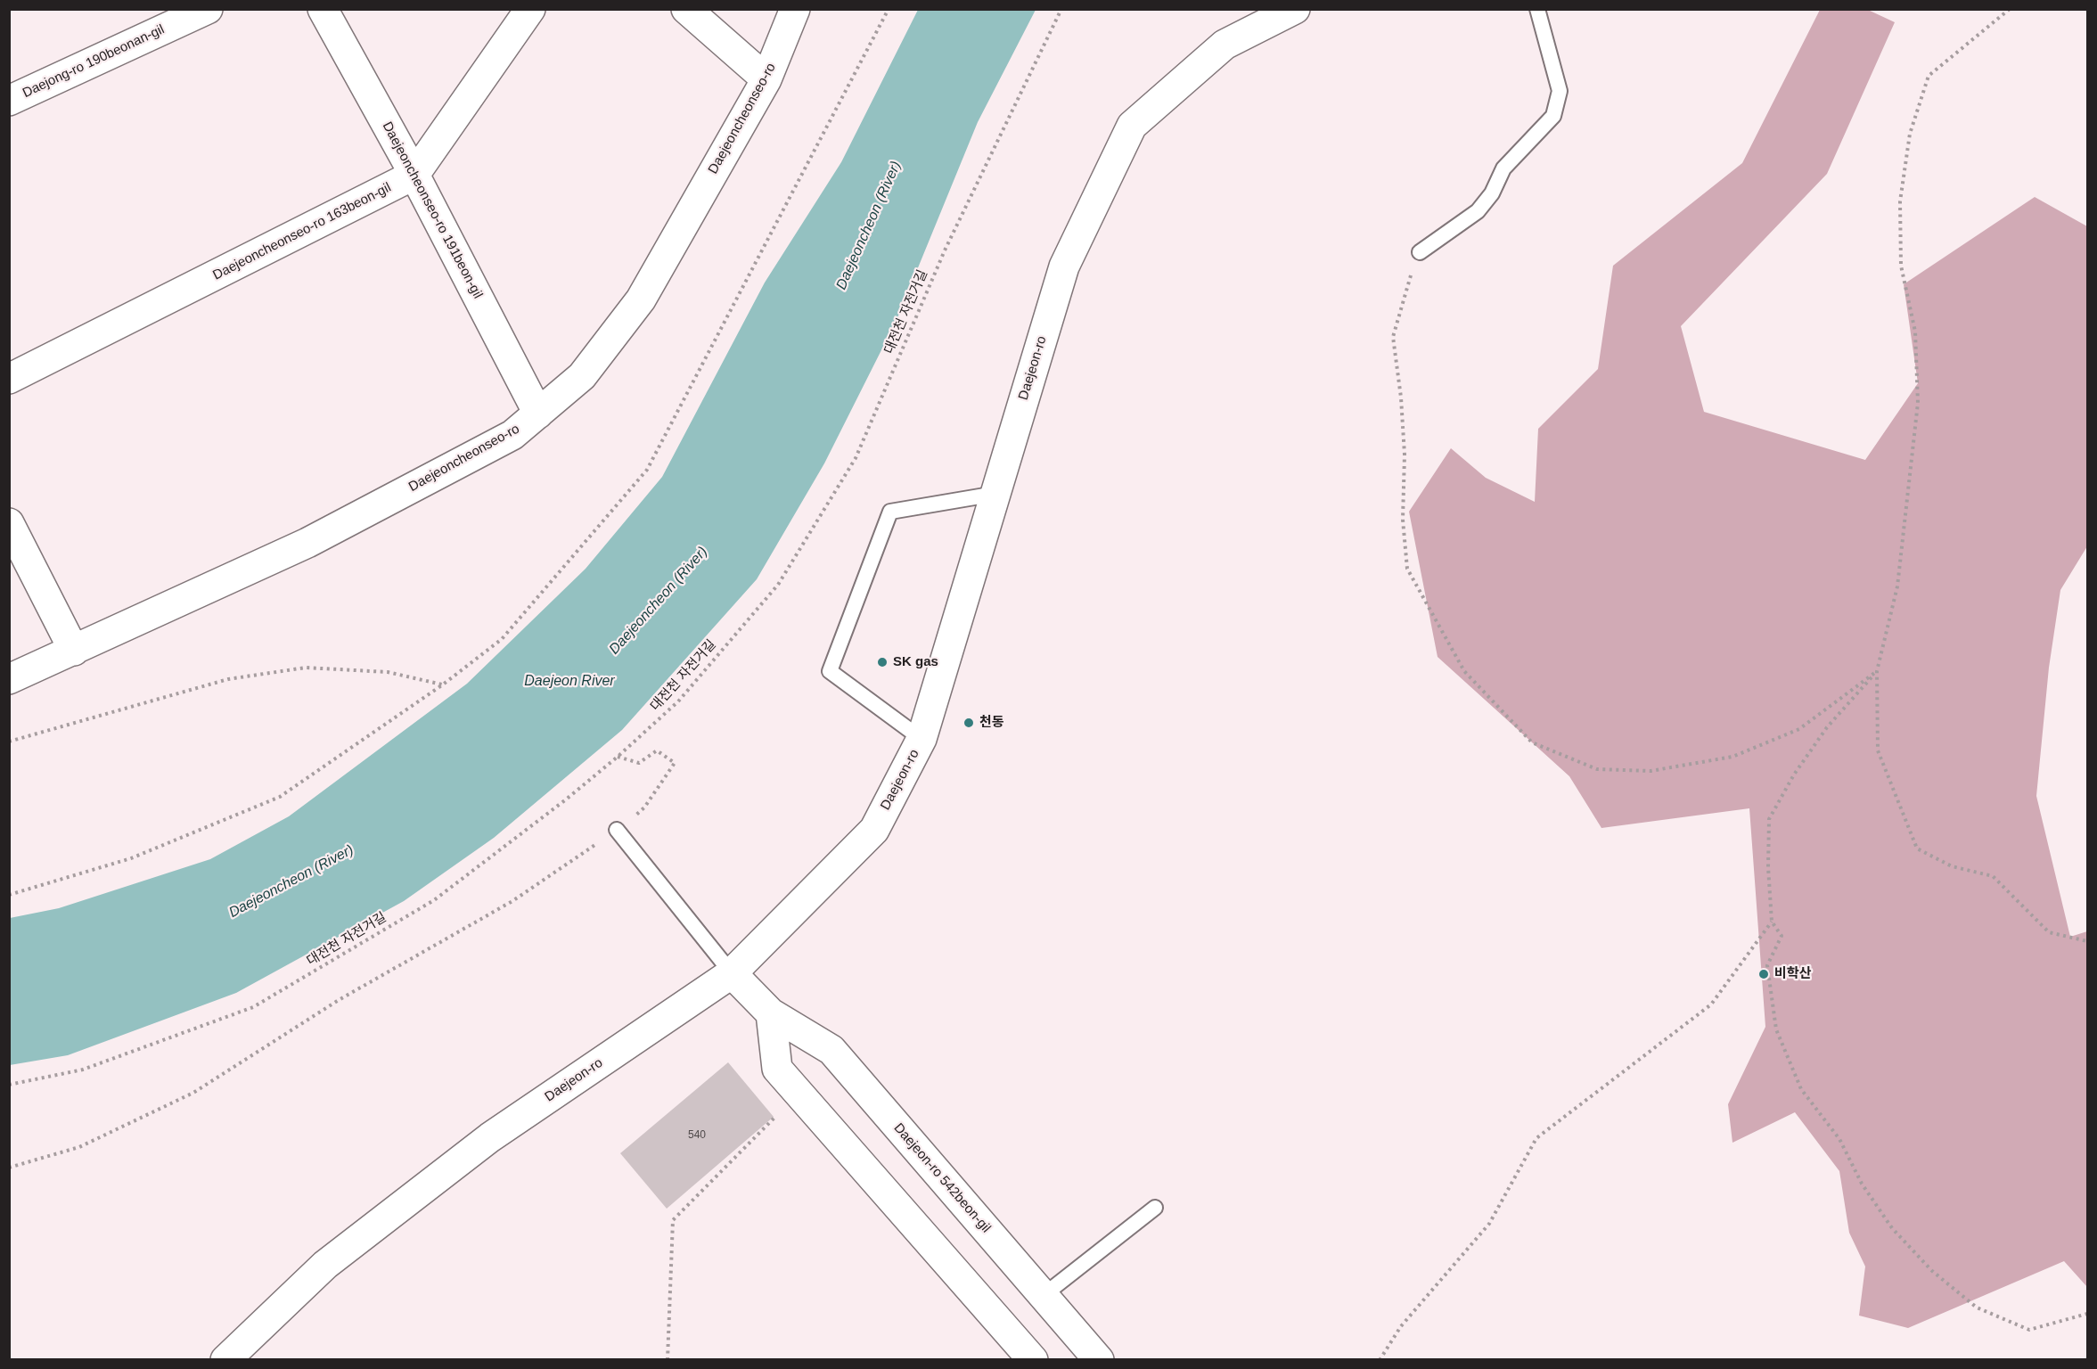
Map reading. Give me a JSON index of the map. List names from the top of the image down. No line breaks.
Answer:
{"streets":{"main road":["Daejong-ro 190beonan-gil","Daejeoncheonseo-ro","Daejeoncheonseo-ro 191beon-gil","Daejeoncheonseo-ro 163beon-gil","Daejeon-ro","Daejeon-ro 542beon-gil"],"path":["대전천 자전거길"]},"crossings":[["Daejeoncheonseo-ro","Daejeoncheonseo-ro 191beon-gil"],["Daejeoncheonseo-ro 191beon-gil","Daejeoncheonseo-ro 163beon-gil"],["Daejeon-ro","Daejeon-ro 542beon-gil"]],"water":["Daejeoncheon (River)","Daejeon River"],"places":["SK gas","천동","비학산"],"house_numbers":["540"]}
